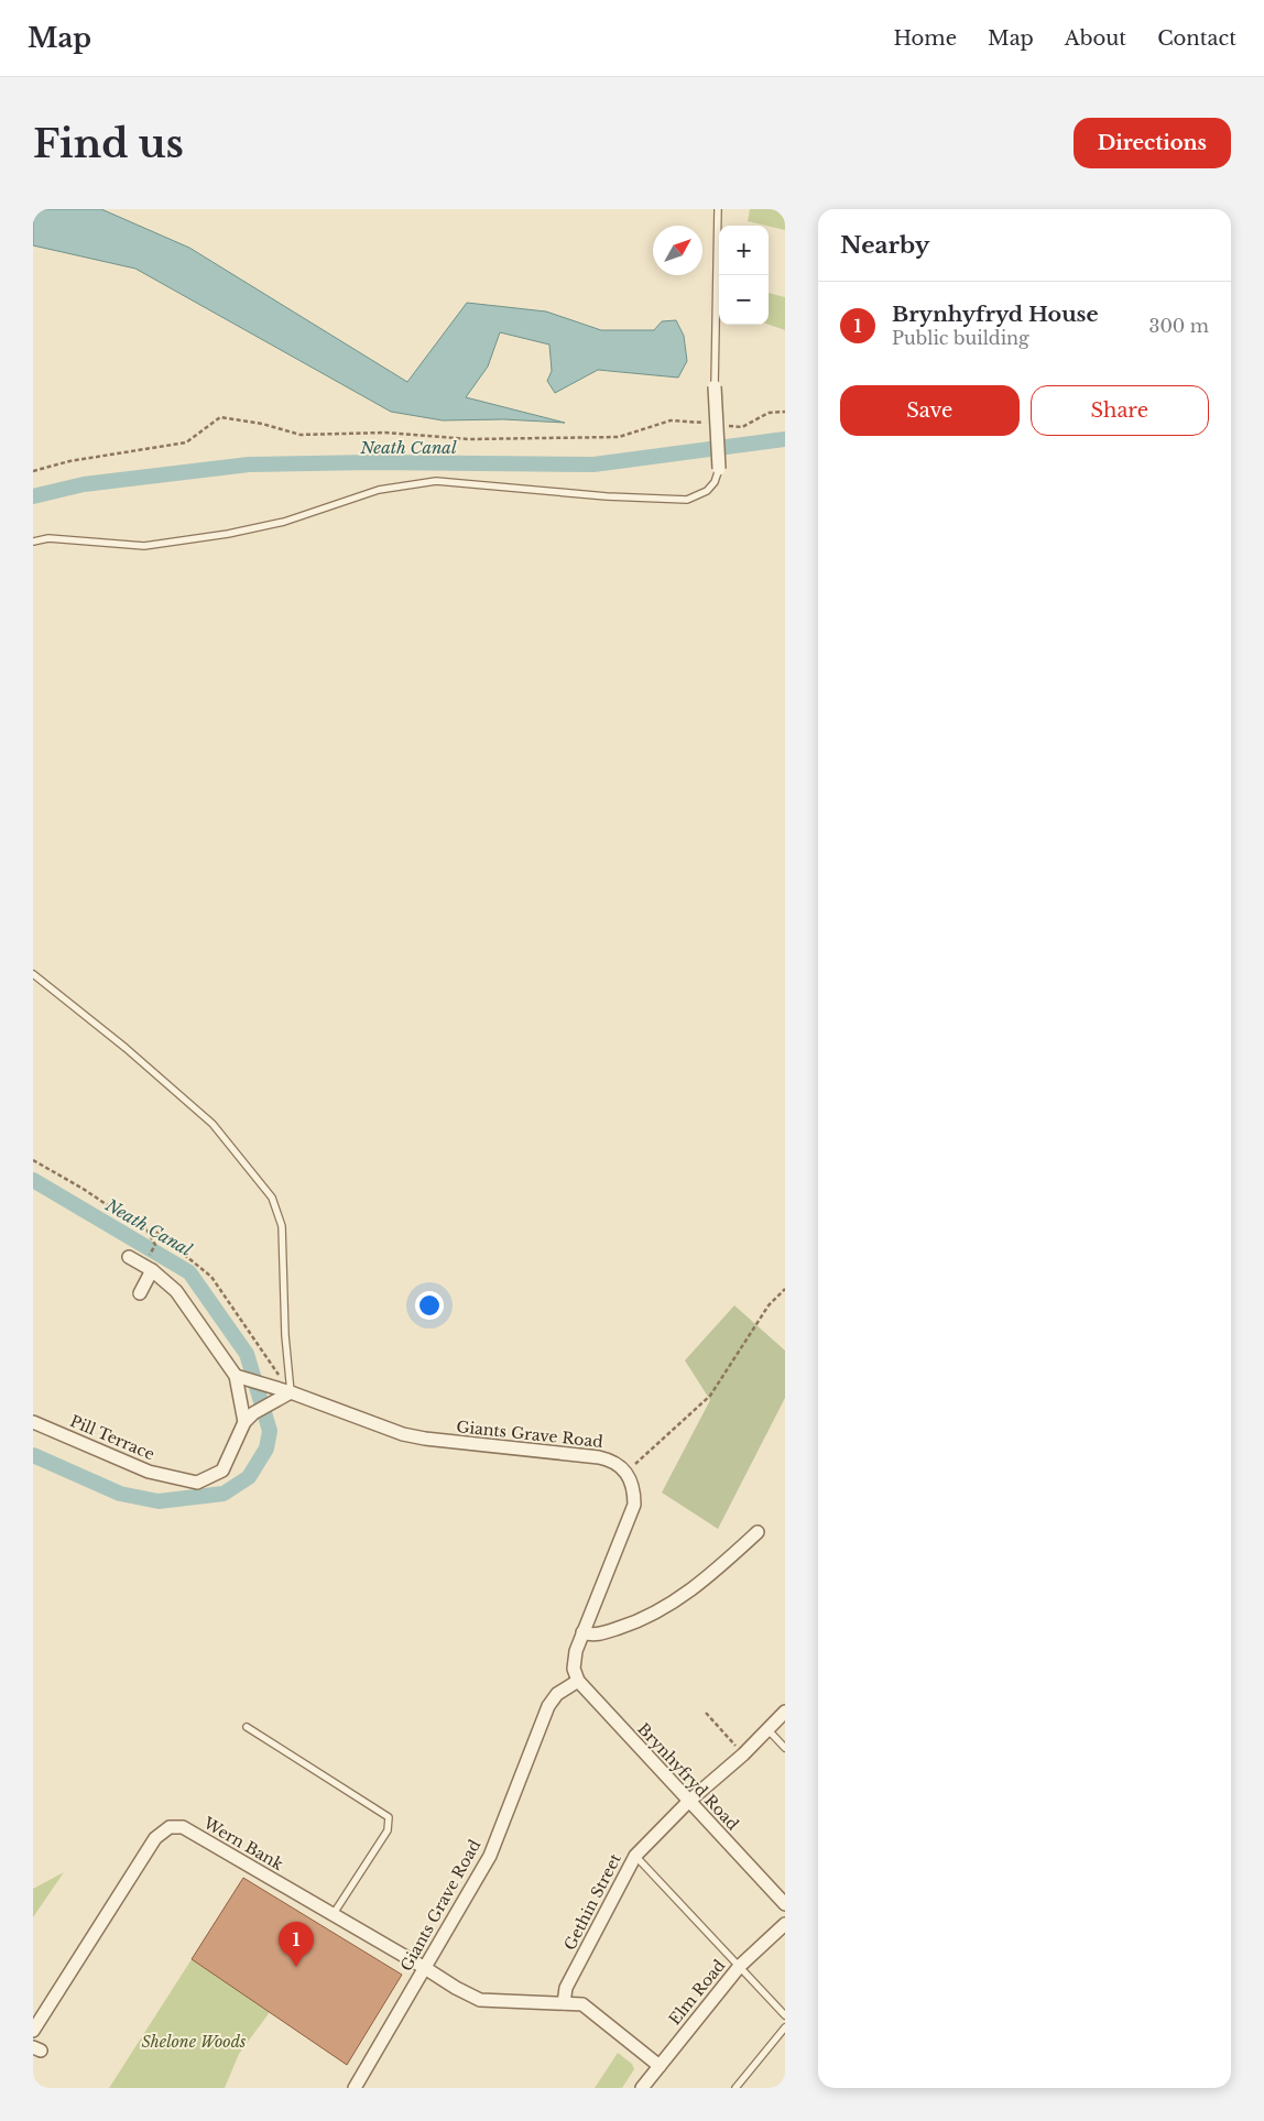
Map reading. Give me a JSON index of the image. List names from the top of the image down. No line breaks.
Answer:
{"streets":{"street":["Giants Grave Road","Pill Terrace","Brynhyfryd Road","Wern Bank","Gethin Street","Elm Road"]},"crossings":[["Giants Grave Road","Brynhyfryd Road"],["Giants Grave Road","Wern Bank"],["Brynhyfryd Road","Gethin Street"],["Wern Bank","Gethin Street"],["Wern Bank","Elm Road"]],"water":["Neath Canal"],"parks":["Shelone Woods"],"north":"top right","page":{"header":"Map","nav":["Home","Map","About","Contact"],"buttons":["Directions",["Save","Share"]],"title":"Find us","heading":"Nearby","map_buttons":["+","−"],"list":[{"mark":"1","name":"Brynhyfryd House","note":"Public building","value":"300 m"}],"pins":"1"}}
